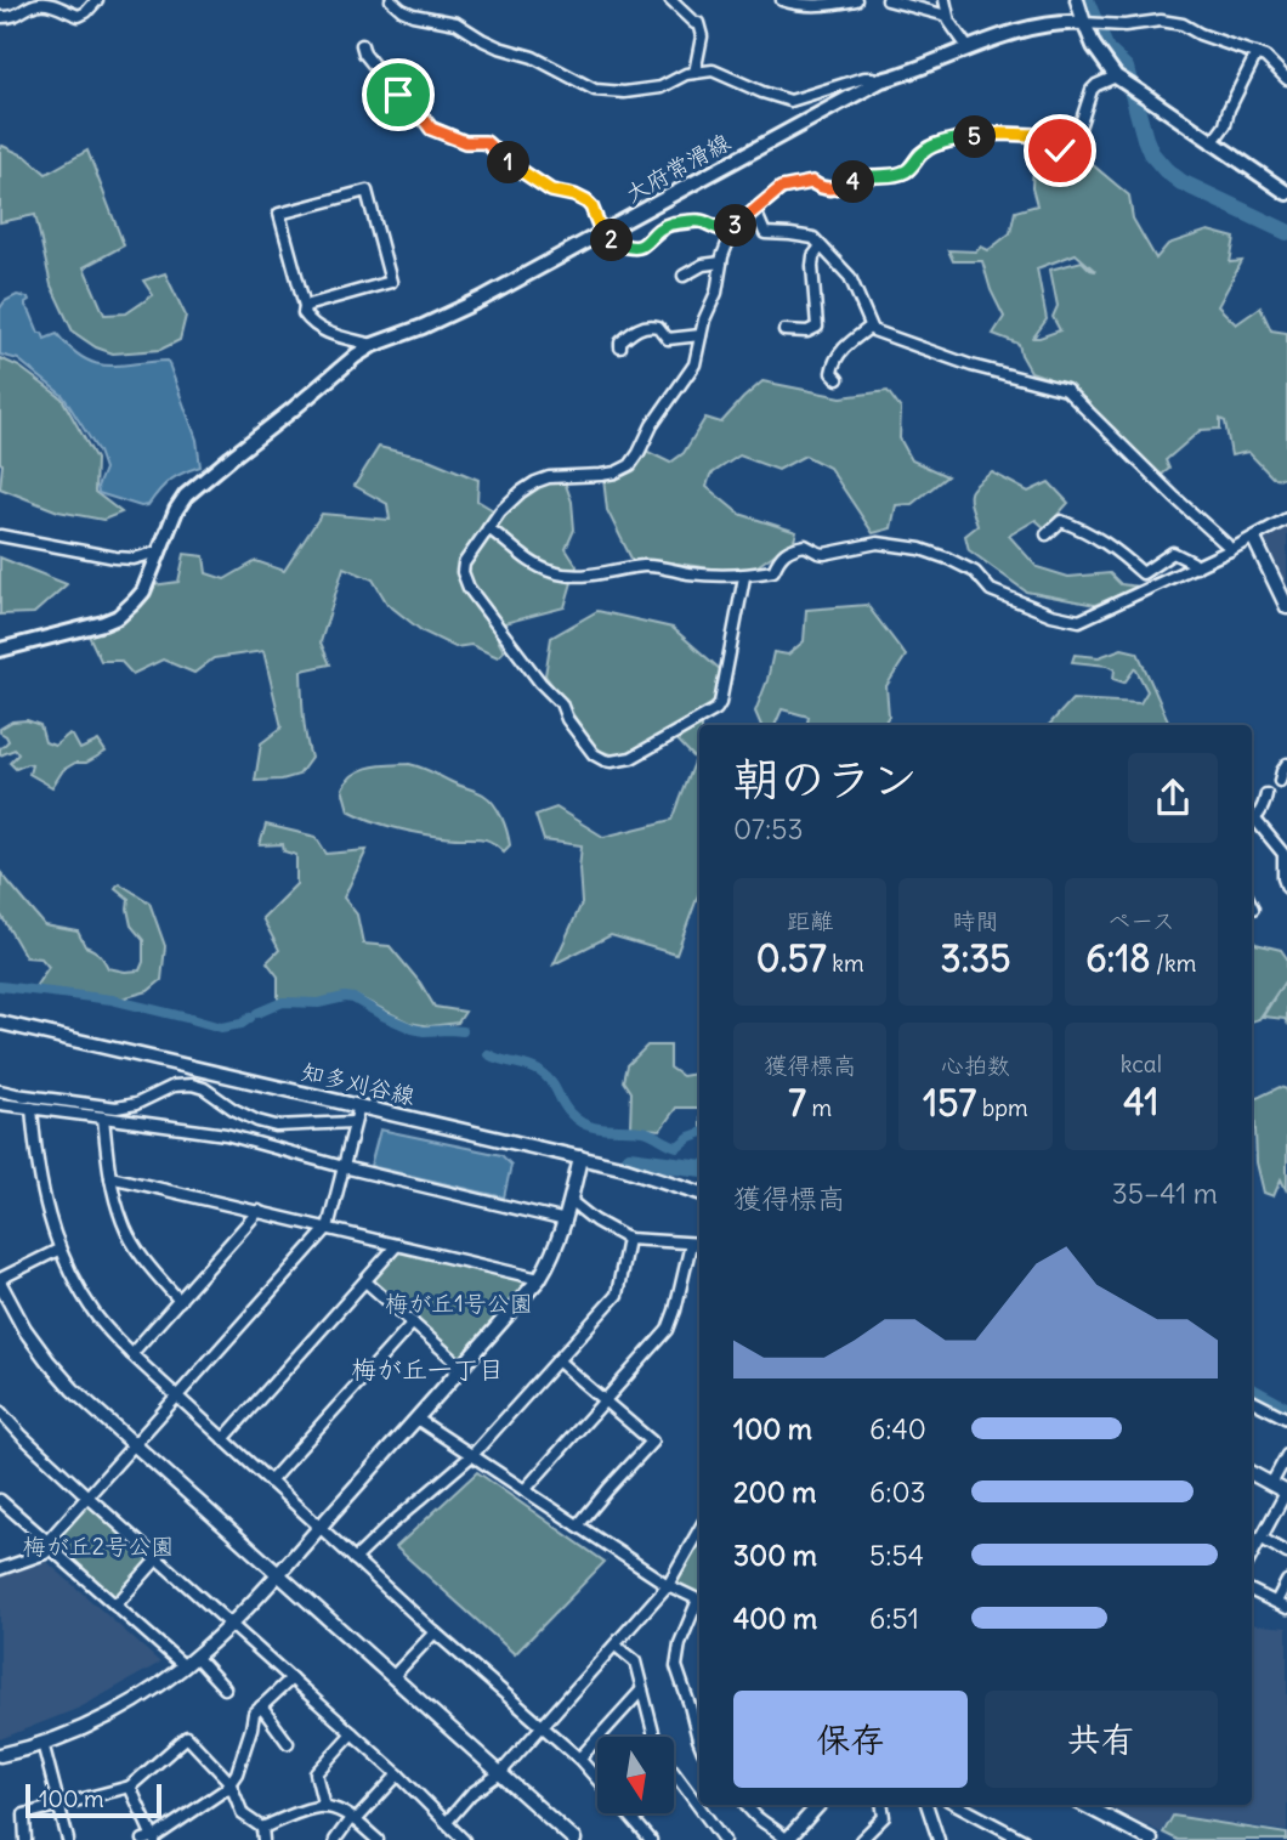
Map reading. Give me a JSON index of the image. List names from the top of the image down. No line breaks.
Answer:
{"streets":{"main road":["大府常滑線"],"street":["知多刈谷線"]},"districts":["梅が丘一丁目"],"parks":["梅が丘1号公園","梅が丘2号公園"],"scale_bar":"100 m","north":"bottom","page":{"pins":["5","1","4","3","2"],"heading":["朝のラン","07:53"],"stats":[["距離","0.57 km"],["時間","3:35"],["ペース","6:18 /km"],["獲得標高","7 m"],["心拍数","157 bpm"],["kcal","41"]],"chart":["獲得標高","35–41 m"],"list":[{"name":"100 m","note":"6:40"},{"name":"200 m","note":"6:03"},{"name":"300 m","note":"5:54"},{"name":"400 m","note":"6:51"}],"buttons":["保存","共有"],"scale":"100 m"}}
